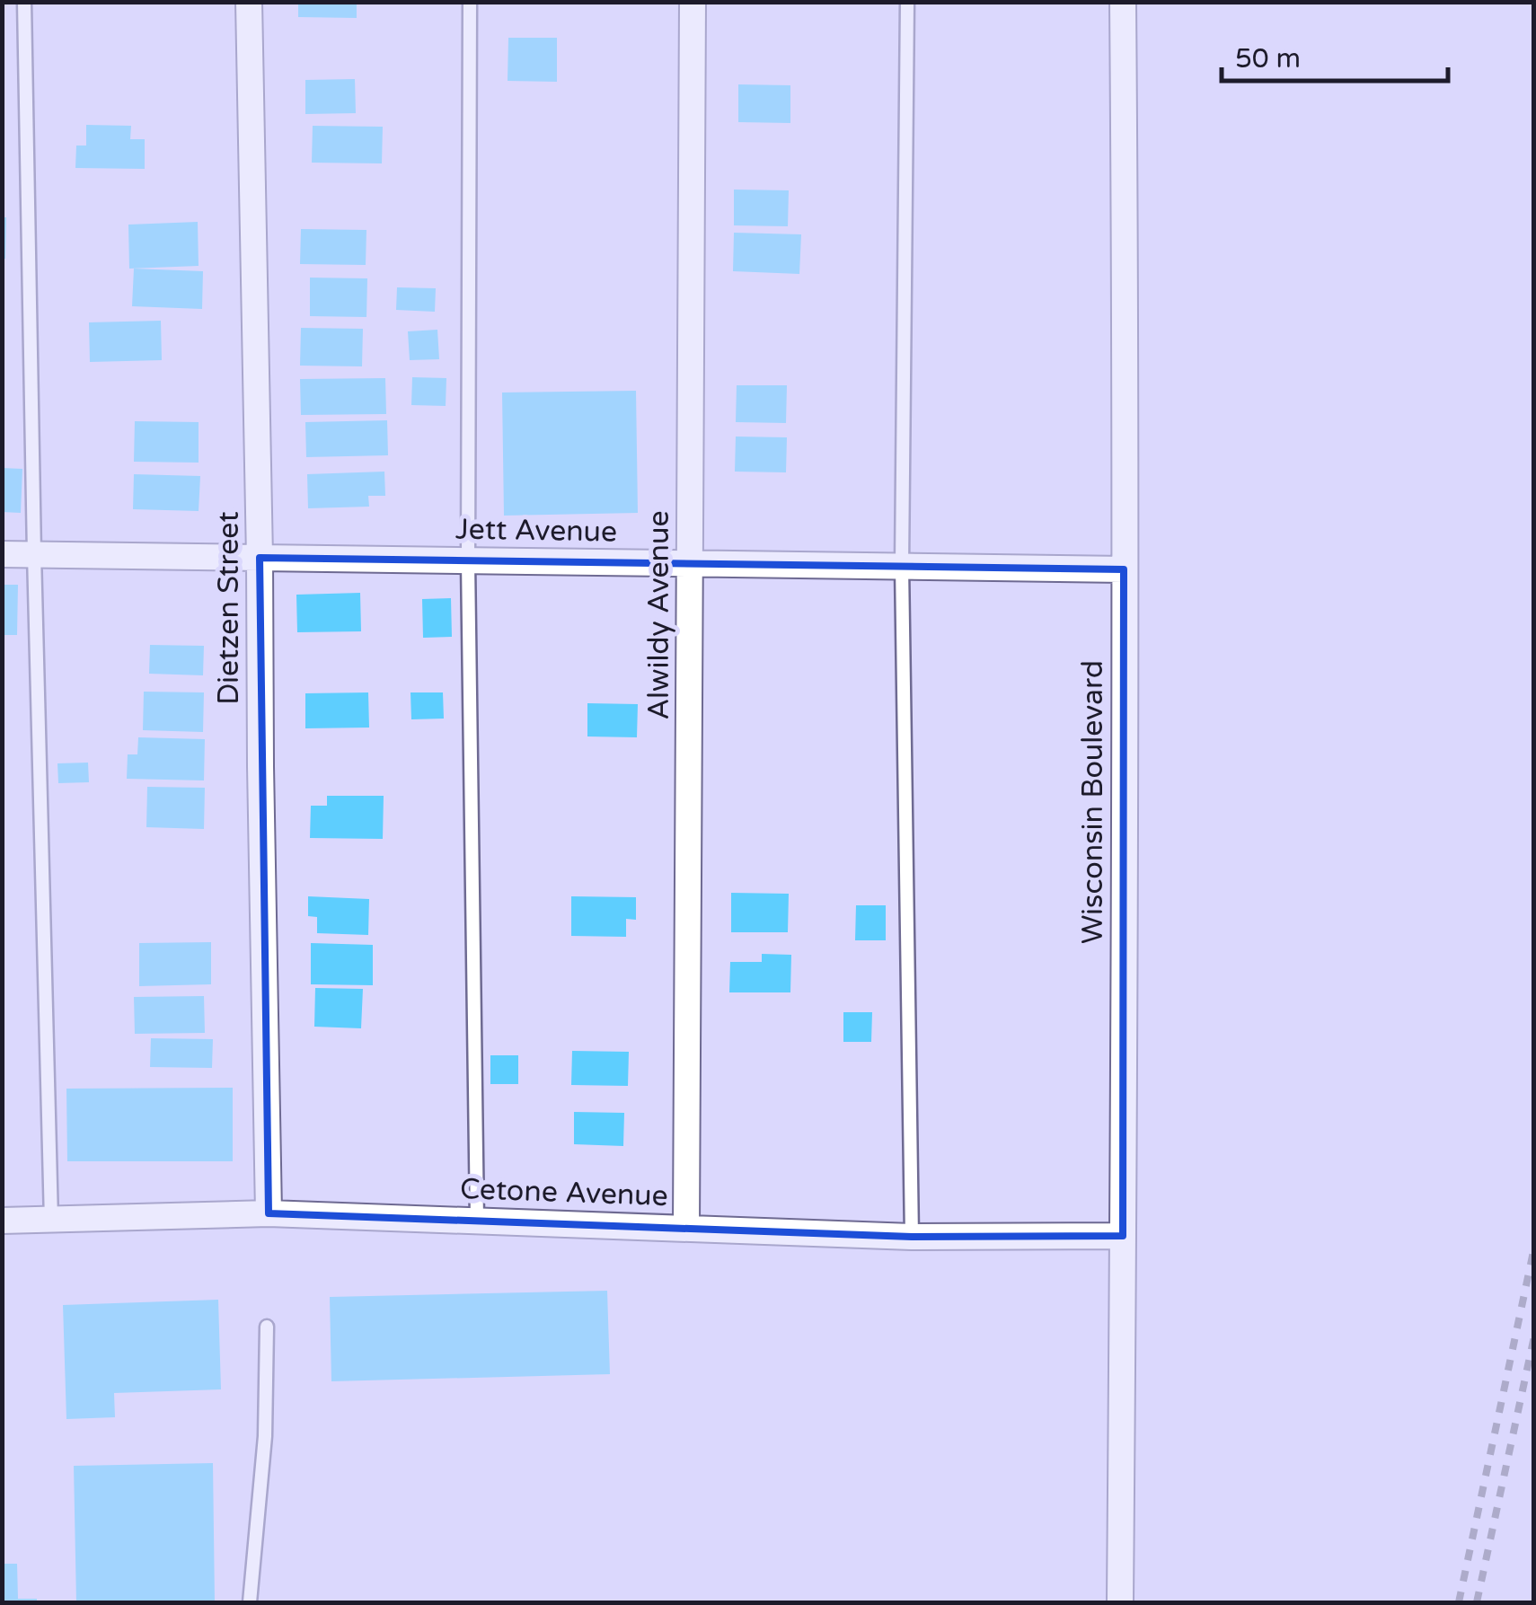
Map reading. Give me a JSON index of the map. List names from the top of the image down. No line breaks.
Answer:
{"streets":{"street":["Jett Avenue","Dietzen Street","Alwildy Avenue","Wisconsin Boulevard","Cetone Avenue"]},"crossings":[["Jett Avenue","Dietzen Street"],["Jett Avenue","Alwildy Avenue"],["Jett Avenue","Wisconsin Boulevard"],["Dietzen Street","Cetone Avenue"],["Alwildy Avenue","Cetone Avenue"],["Wisconsin Boulevard","Cetone Avenue"]],"scale_bar":"50 m"}
